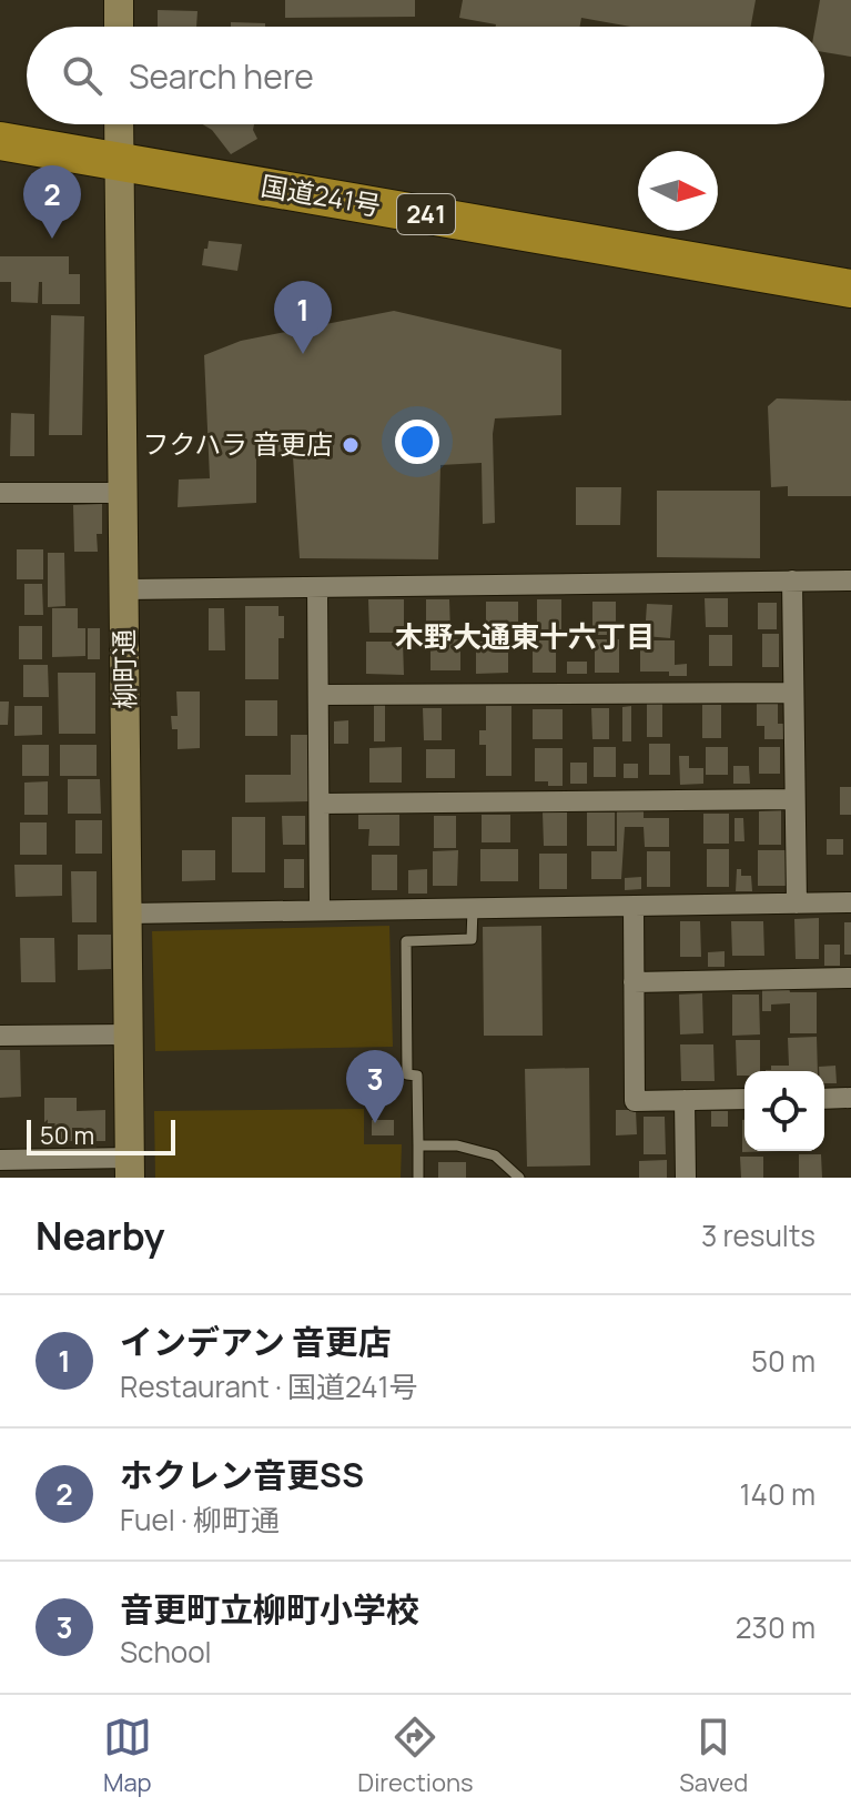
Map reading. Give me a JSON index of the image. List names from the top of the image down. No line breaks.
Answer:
{"streets":{"highway":["国道241号","241"],"street":["柳町通"]},"crossings":[["国道241号","柳町通"]],"districts":["木野大通東十六丁目"],"places":["フクハラ 音更店"],"scale_bar":"50 m","north":"right","page":{"search":"Search here","pins":["2","1","3"],"scale":"50 m","heading":["Nearby","3 results"],"list":[{"mark":"1","name":"インデアン 音更店","note":"Restaurant · 国道241号","value":"50 m"},{"mark":"2","name":"ホクレン音更SS","note":"Fuel · 柳町通","value":"140 m"},{"mark":"3","name":"音更町立柳町小学校","note":"School","value":"230 m"}],"nav":["Map","Directions","Saved"]}}
